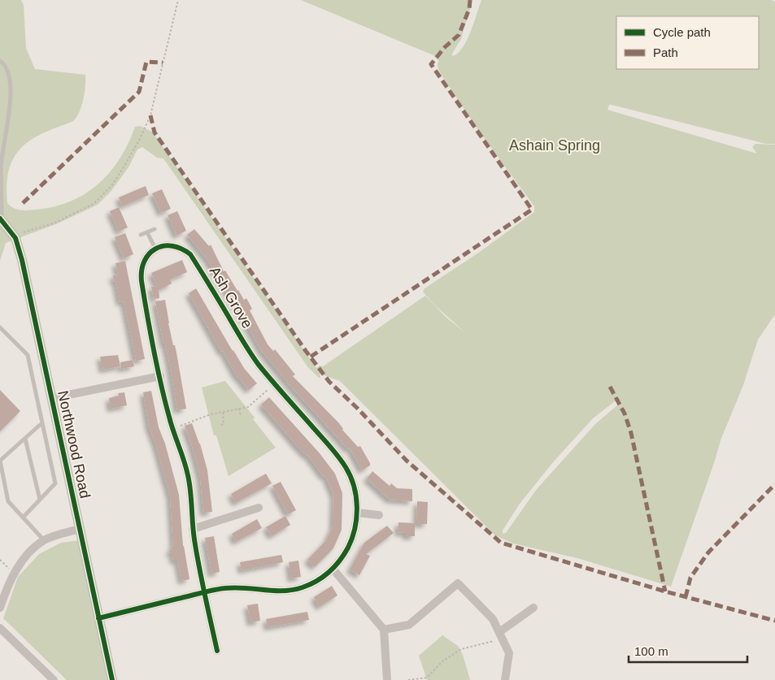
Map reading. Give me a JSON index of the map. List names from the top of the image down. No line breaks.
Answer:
{"streets":{"street":["Ash Grove","Northwood Road"]},"crossings":[["Ash Grove","Northwood Road"]],"parks":["Ashain Spring"],"legend":["Cycle path","Path"],"scale_bar":"100 m"}
